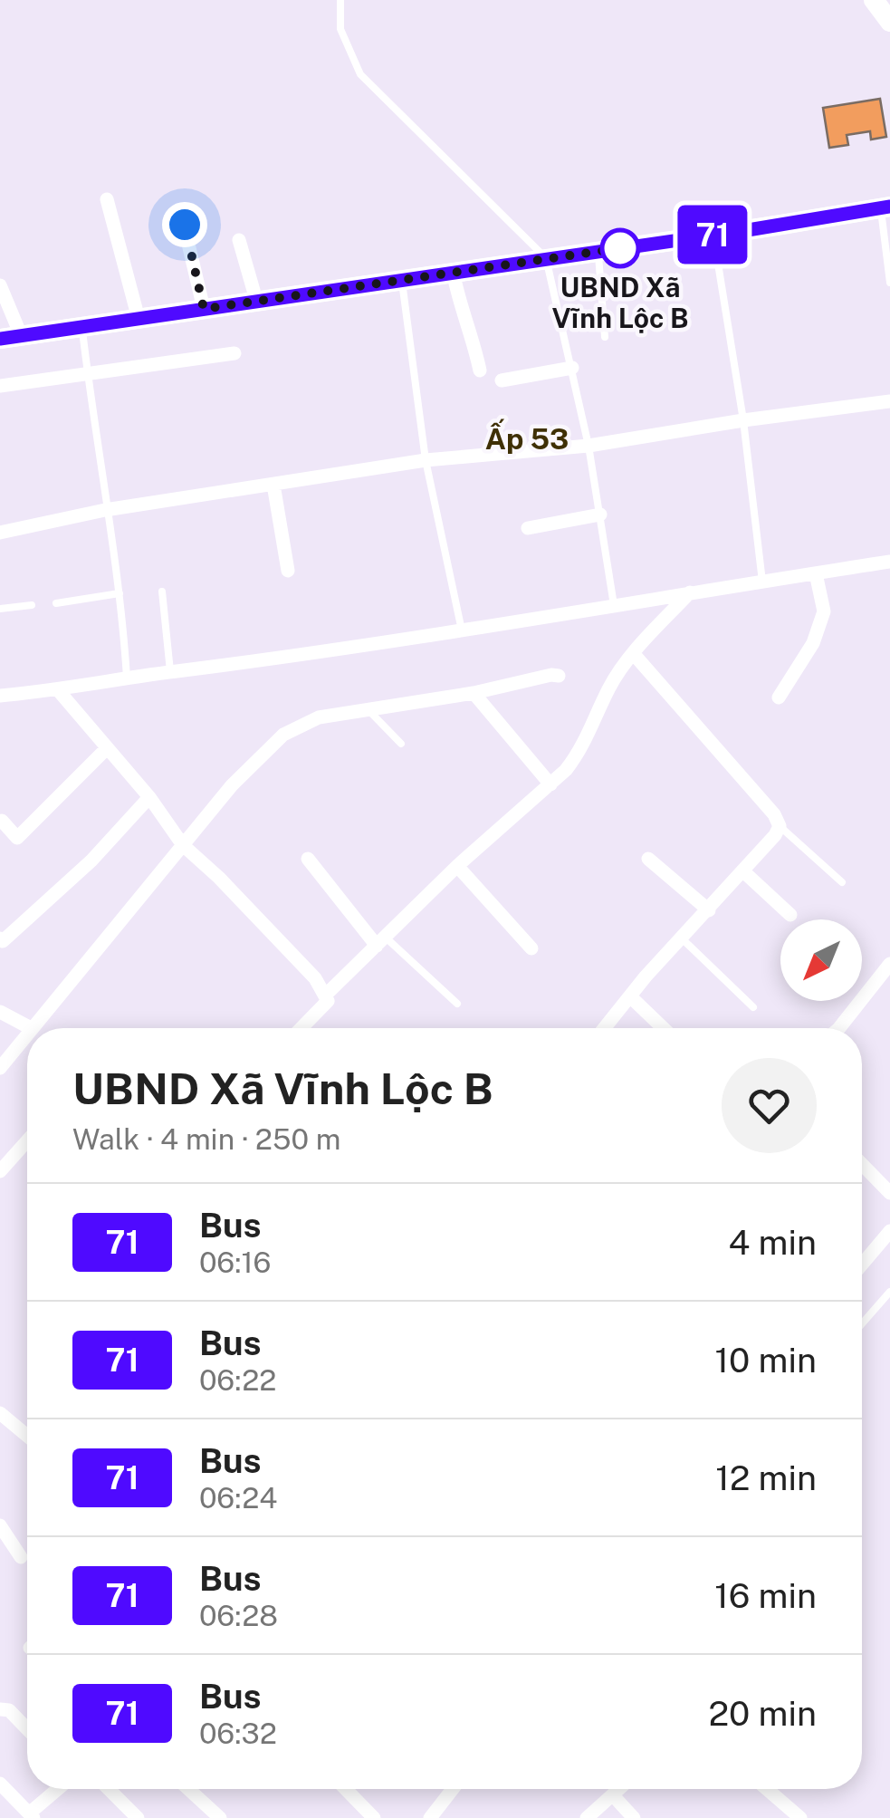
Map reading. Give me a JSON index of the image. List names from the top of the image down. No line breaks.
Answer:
{"districts":["Ấp 53"],"places":["UBND Xã Vĩnh Lộc B"],"lines":["bus line 71"],"north":"bottom left","page":{"on_map":"71","heading":["UBND Xã Vĩnh Lộc B","Walk · 4 min · 250 m"],"list":[{"mark":"71","name":"Bus","note":"06:16","value":"4 min"},{"mark":"71","name":"Bus","note":"06:22","value":"10 min"},{"mark":"71","name":"Bus","note":"06:24","value":"12 min"},{"mark":"71","name":"Bus","note":"06:28","value":"16 min"},{"mark":"71","name":"Bus","note":"06:32","value":"20 min"}]}}
